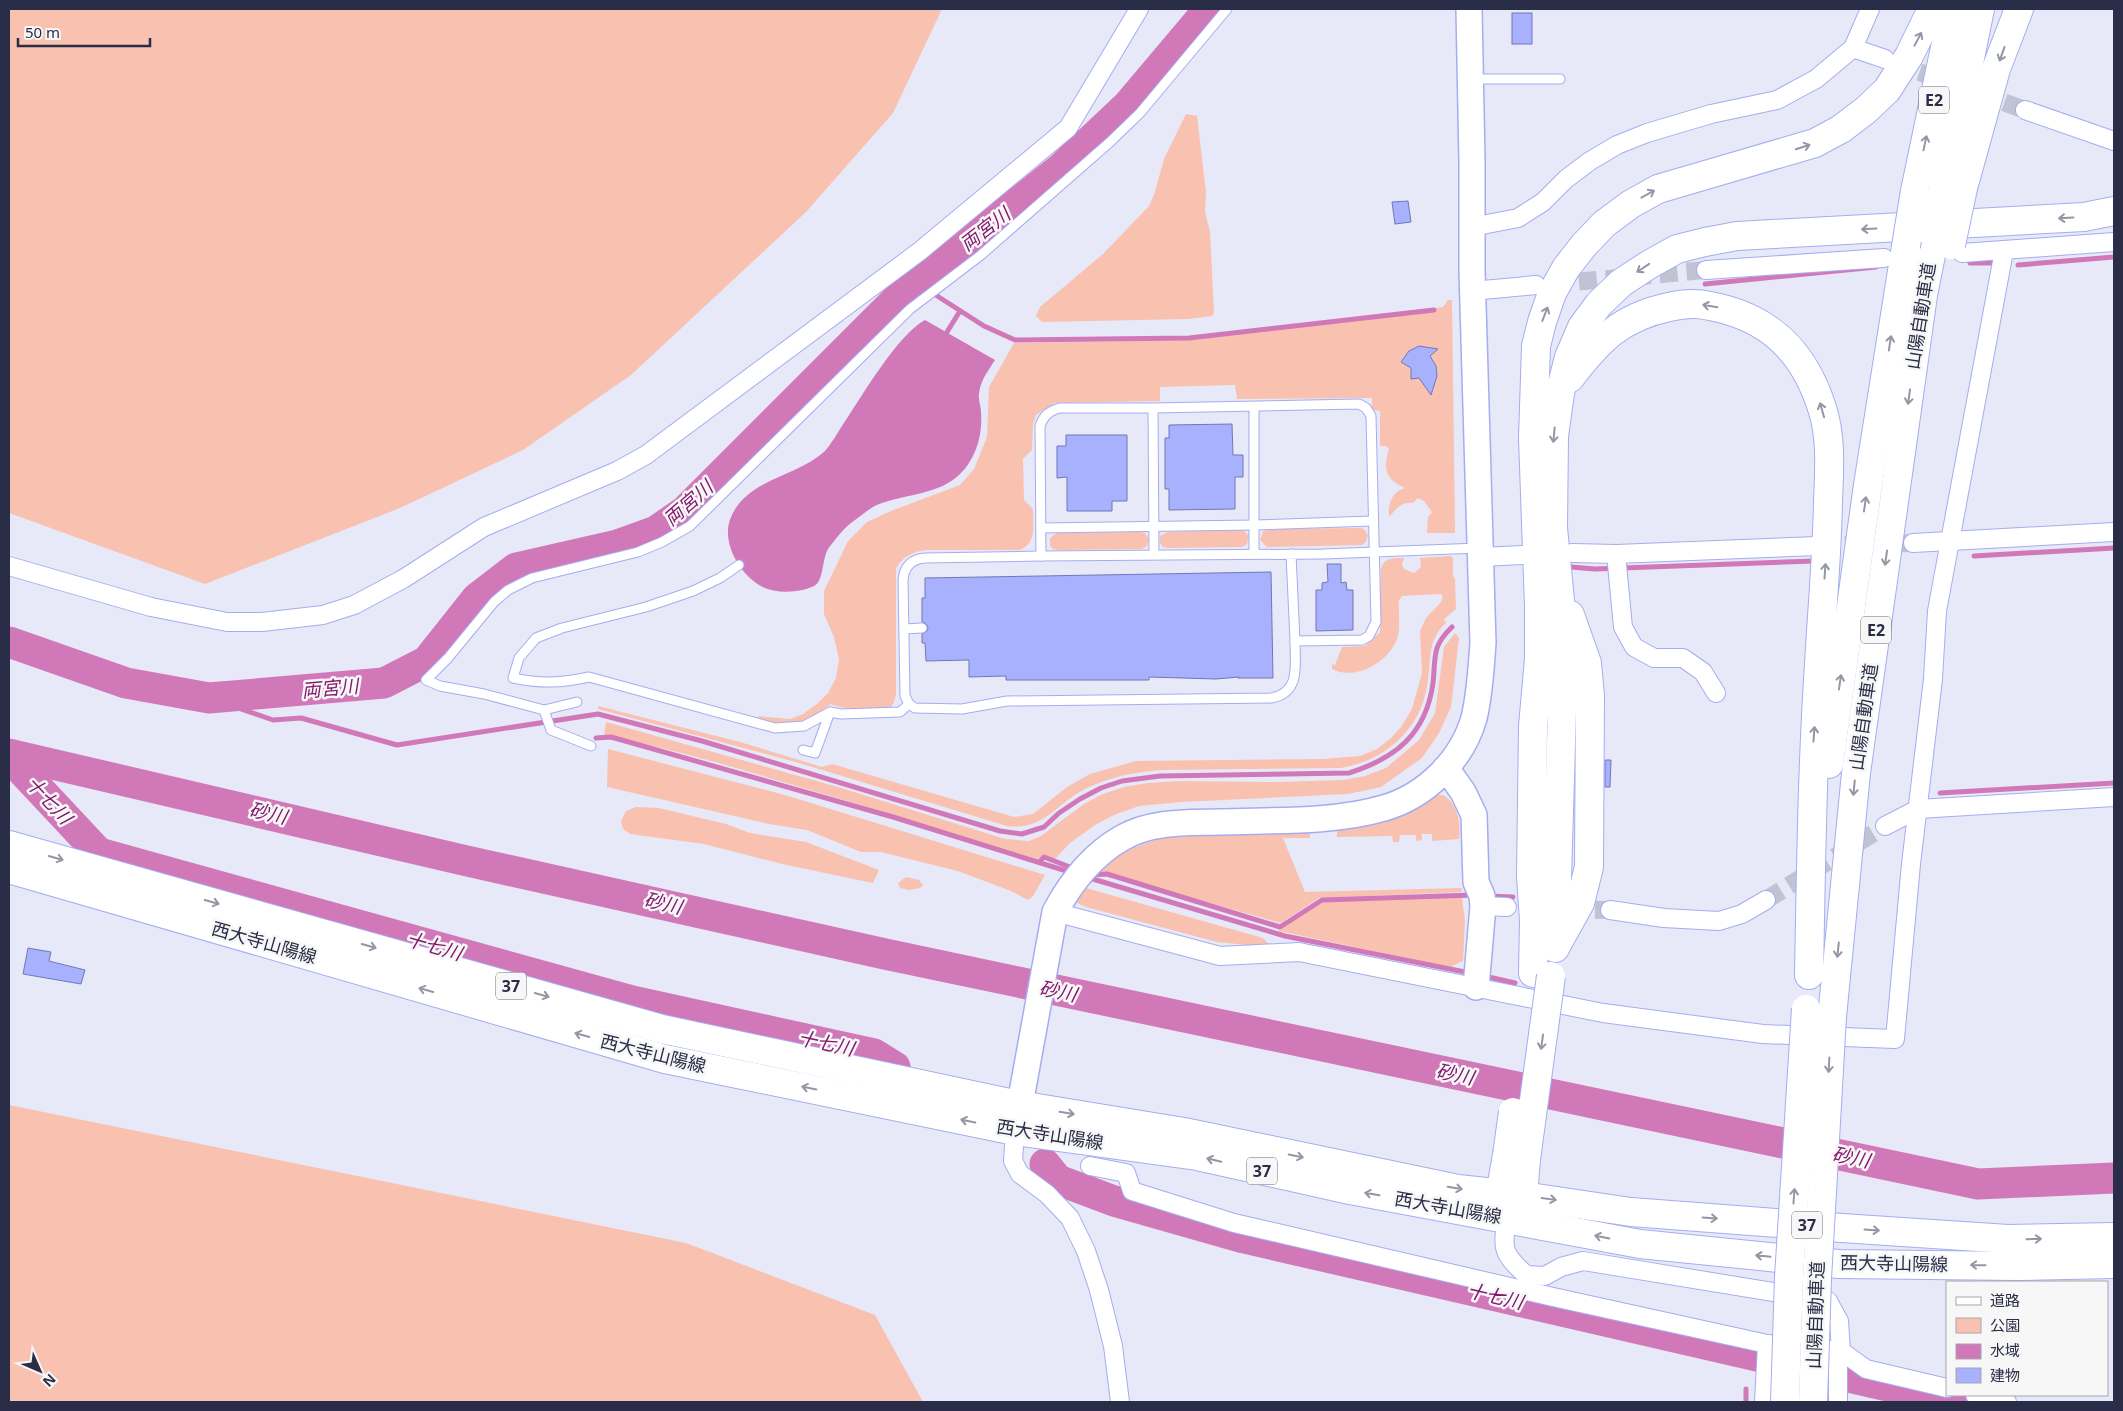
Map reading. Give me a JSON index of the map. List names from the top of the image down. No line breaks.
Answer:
{"streets":{"main road":["E2","山陽自動車道","西大寺山陽線","37"]},"water":["両宮川","十七川","砂川"],"legend":["道路","公園","水域","建物"],"scale_bar":"50 m","north":"bottom right"}
